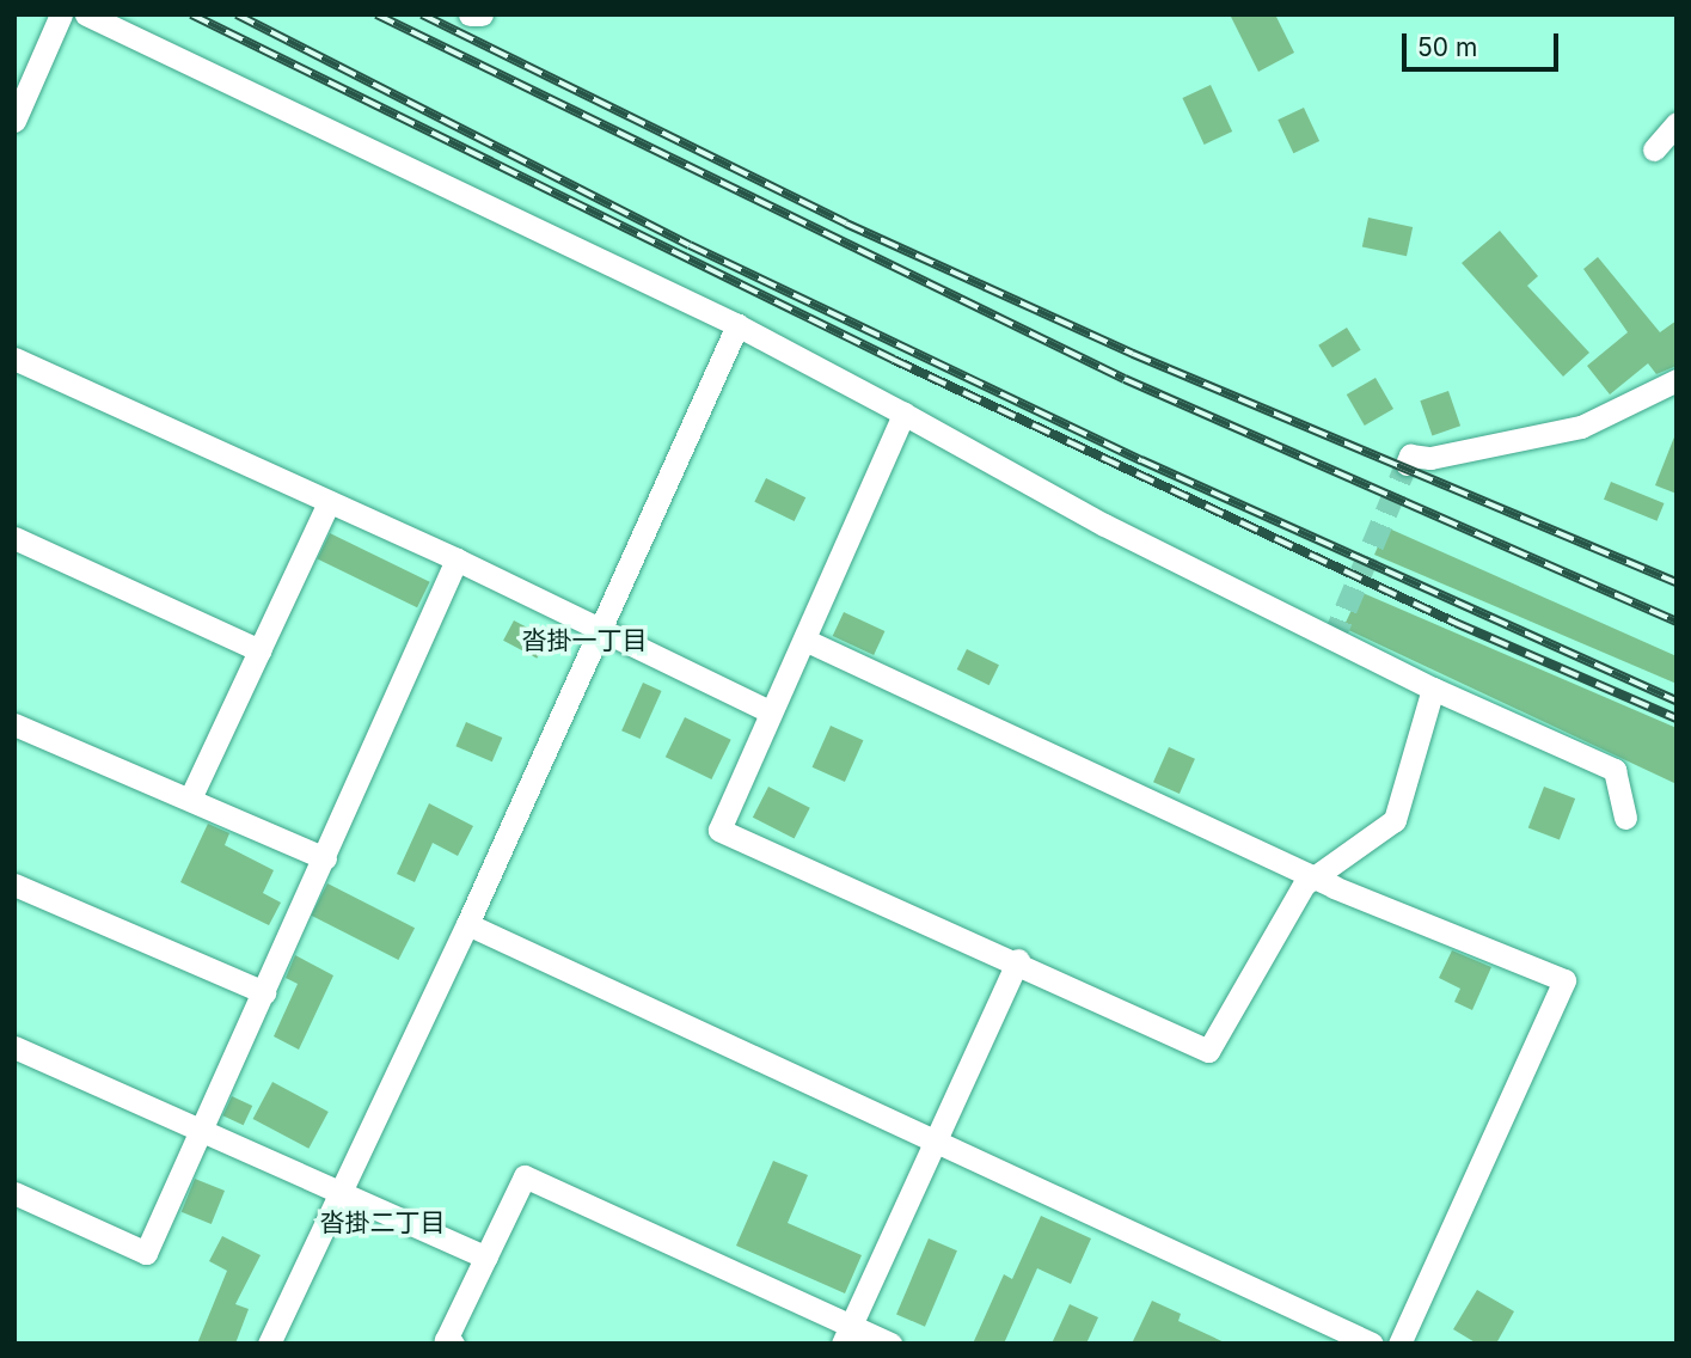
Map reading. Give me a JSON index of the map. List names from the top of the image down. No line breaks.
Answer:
{"districts":["沓掛一丁目","沓掛二丁目"],"scale_bar":"50 m"}
